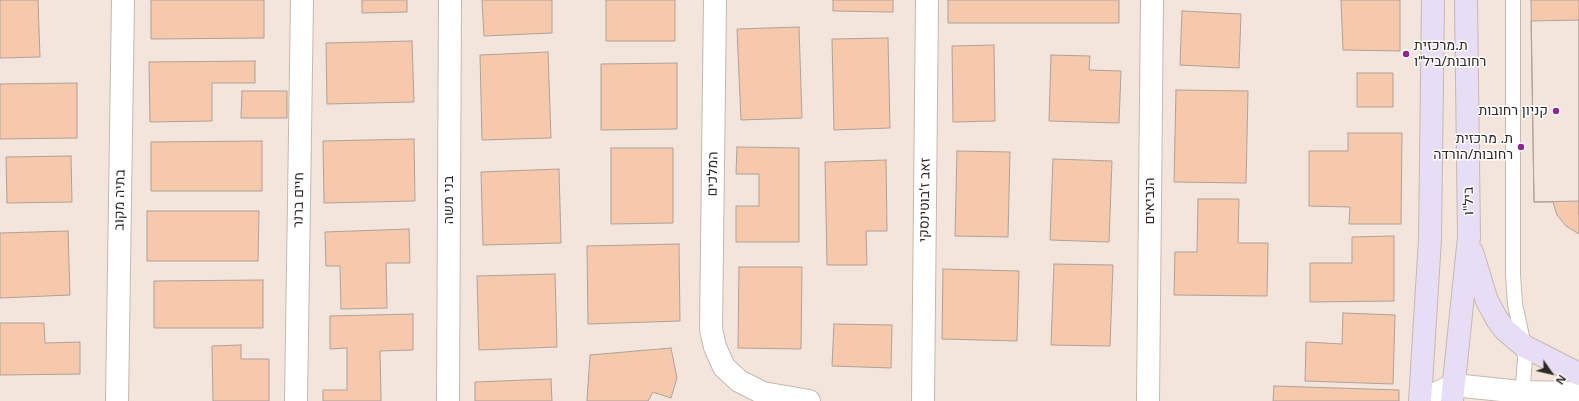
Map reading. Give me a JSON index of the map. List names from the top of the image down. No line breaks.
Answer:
{"streets":{"street":["המלכים","בתיה מקוב","חיים ברנר","בני משה","זאב ז'בוטינסקי","הנביאים","ביל\"ו"]},"places":["ת.מרכזית רחובות/ביל״ו","קניון רחובות","ת. מרכזית רחובות/הורדה"],"north":"bottom right"}
